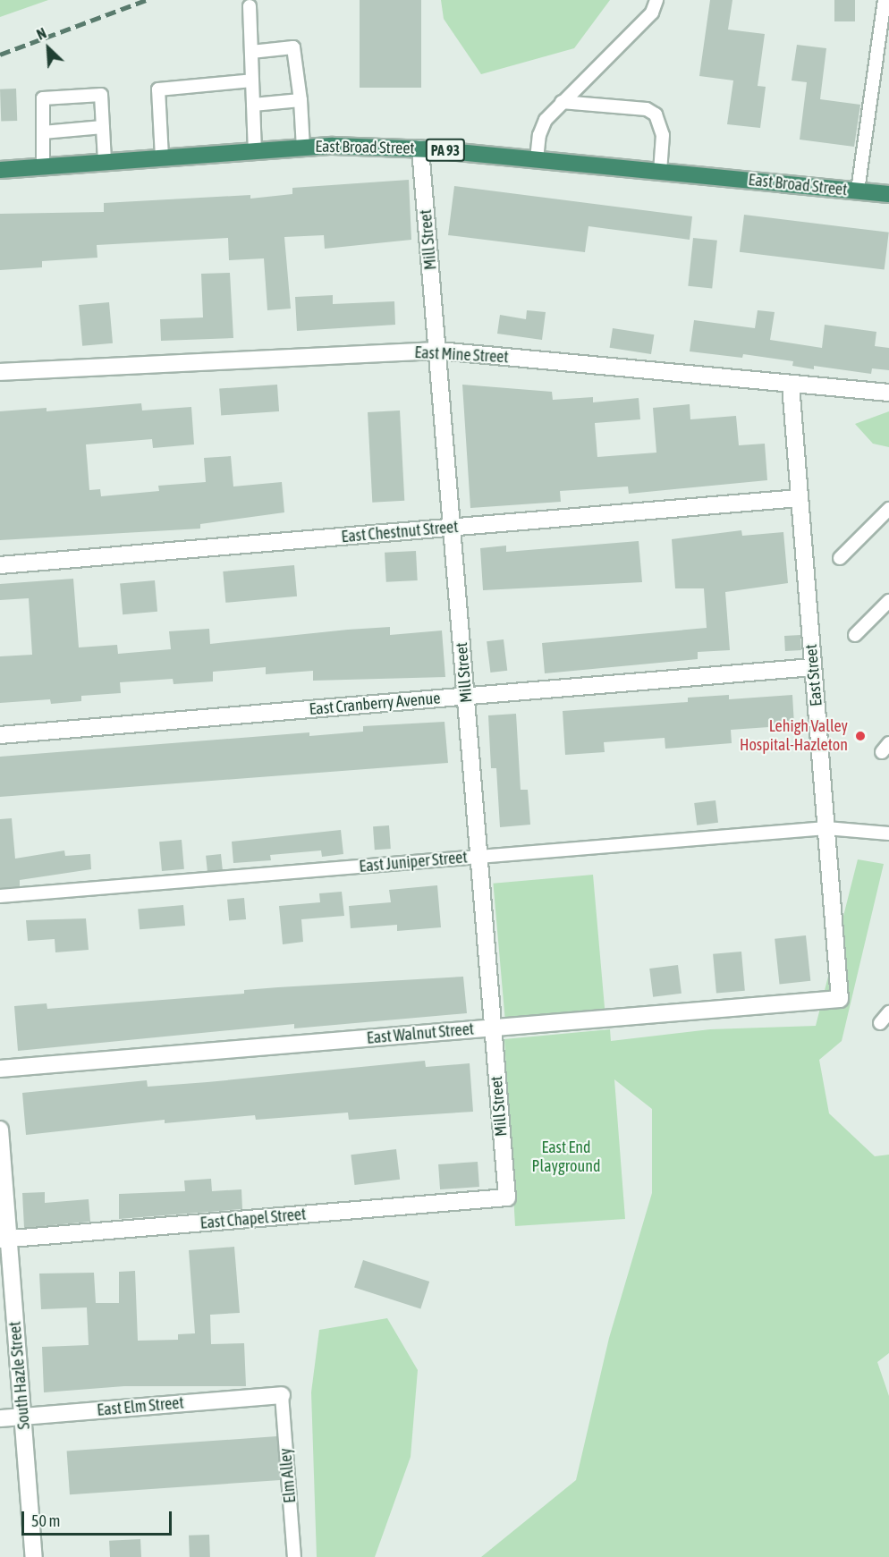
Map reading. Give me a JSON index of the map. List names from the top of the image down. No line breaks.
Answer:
{"streets":{"highway":["East Broad Street","PA 93"],"street":["Mill Street","East Mine Street","East Chestnut Street","East Street","East Cranberry Avenue","East Walnut Street","East Chapel Street","South Hazle Street","East Elm Street"],"lane":["East Juniper Street","Elm Alley"]},"crossings":[["East Broad Street","Mill Street"],["Mill Street","East Mine Street"],["Mill Street","East Chestnut Street"],["Mill Street","East Cranberry Avenue"],["Mill Street","East Juniper Street"],["Mill Street","East Walnut Street"],["Mill Street","East Chapel Street"],["East Mine Street","East Street"],["East Chestnut Street","East Street"],["East Street","East Cranberry Avenue"],["East Street","East Juniper Street"],["East Street","East Walnut Street"],["East Chapel Street","South Hazle Street"],["South Hazle Street","East Elm Street"],["East Elm Street","Elm Alley"]],"parks":["East End Playground"],"places":["Lehigh Valley Hospital-Hazleton"],"scale_bar":"50 m","north":"top left"}
